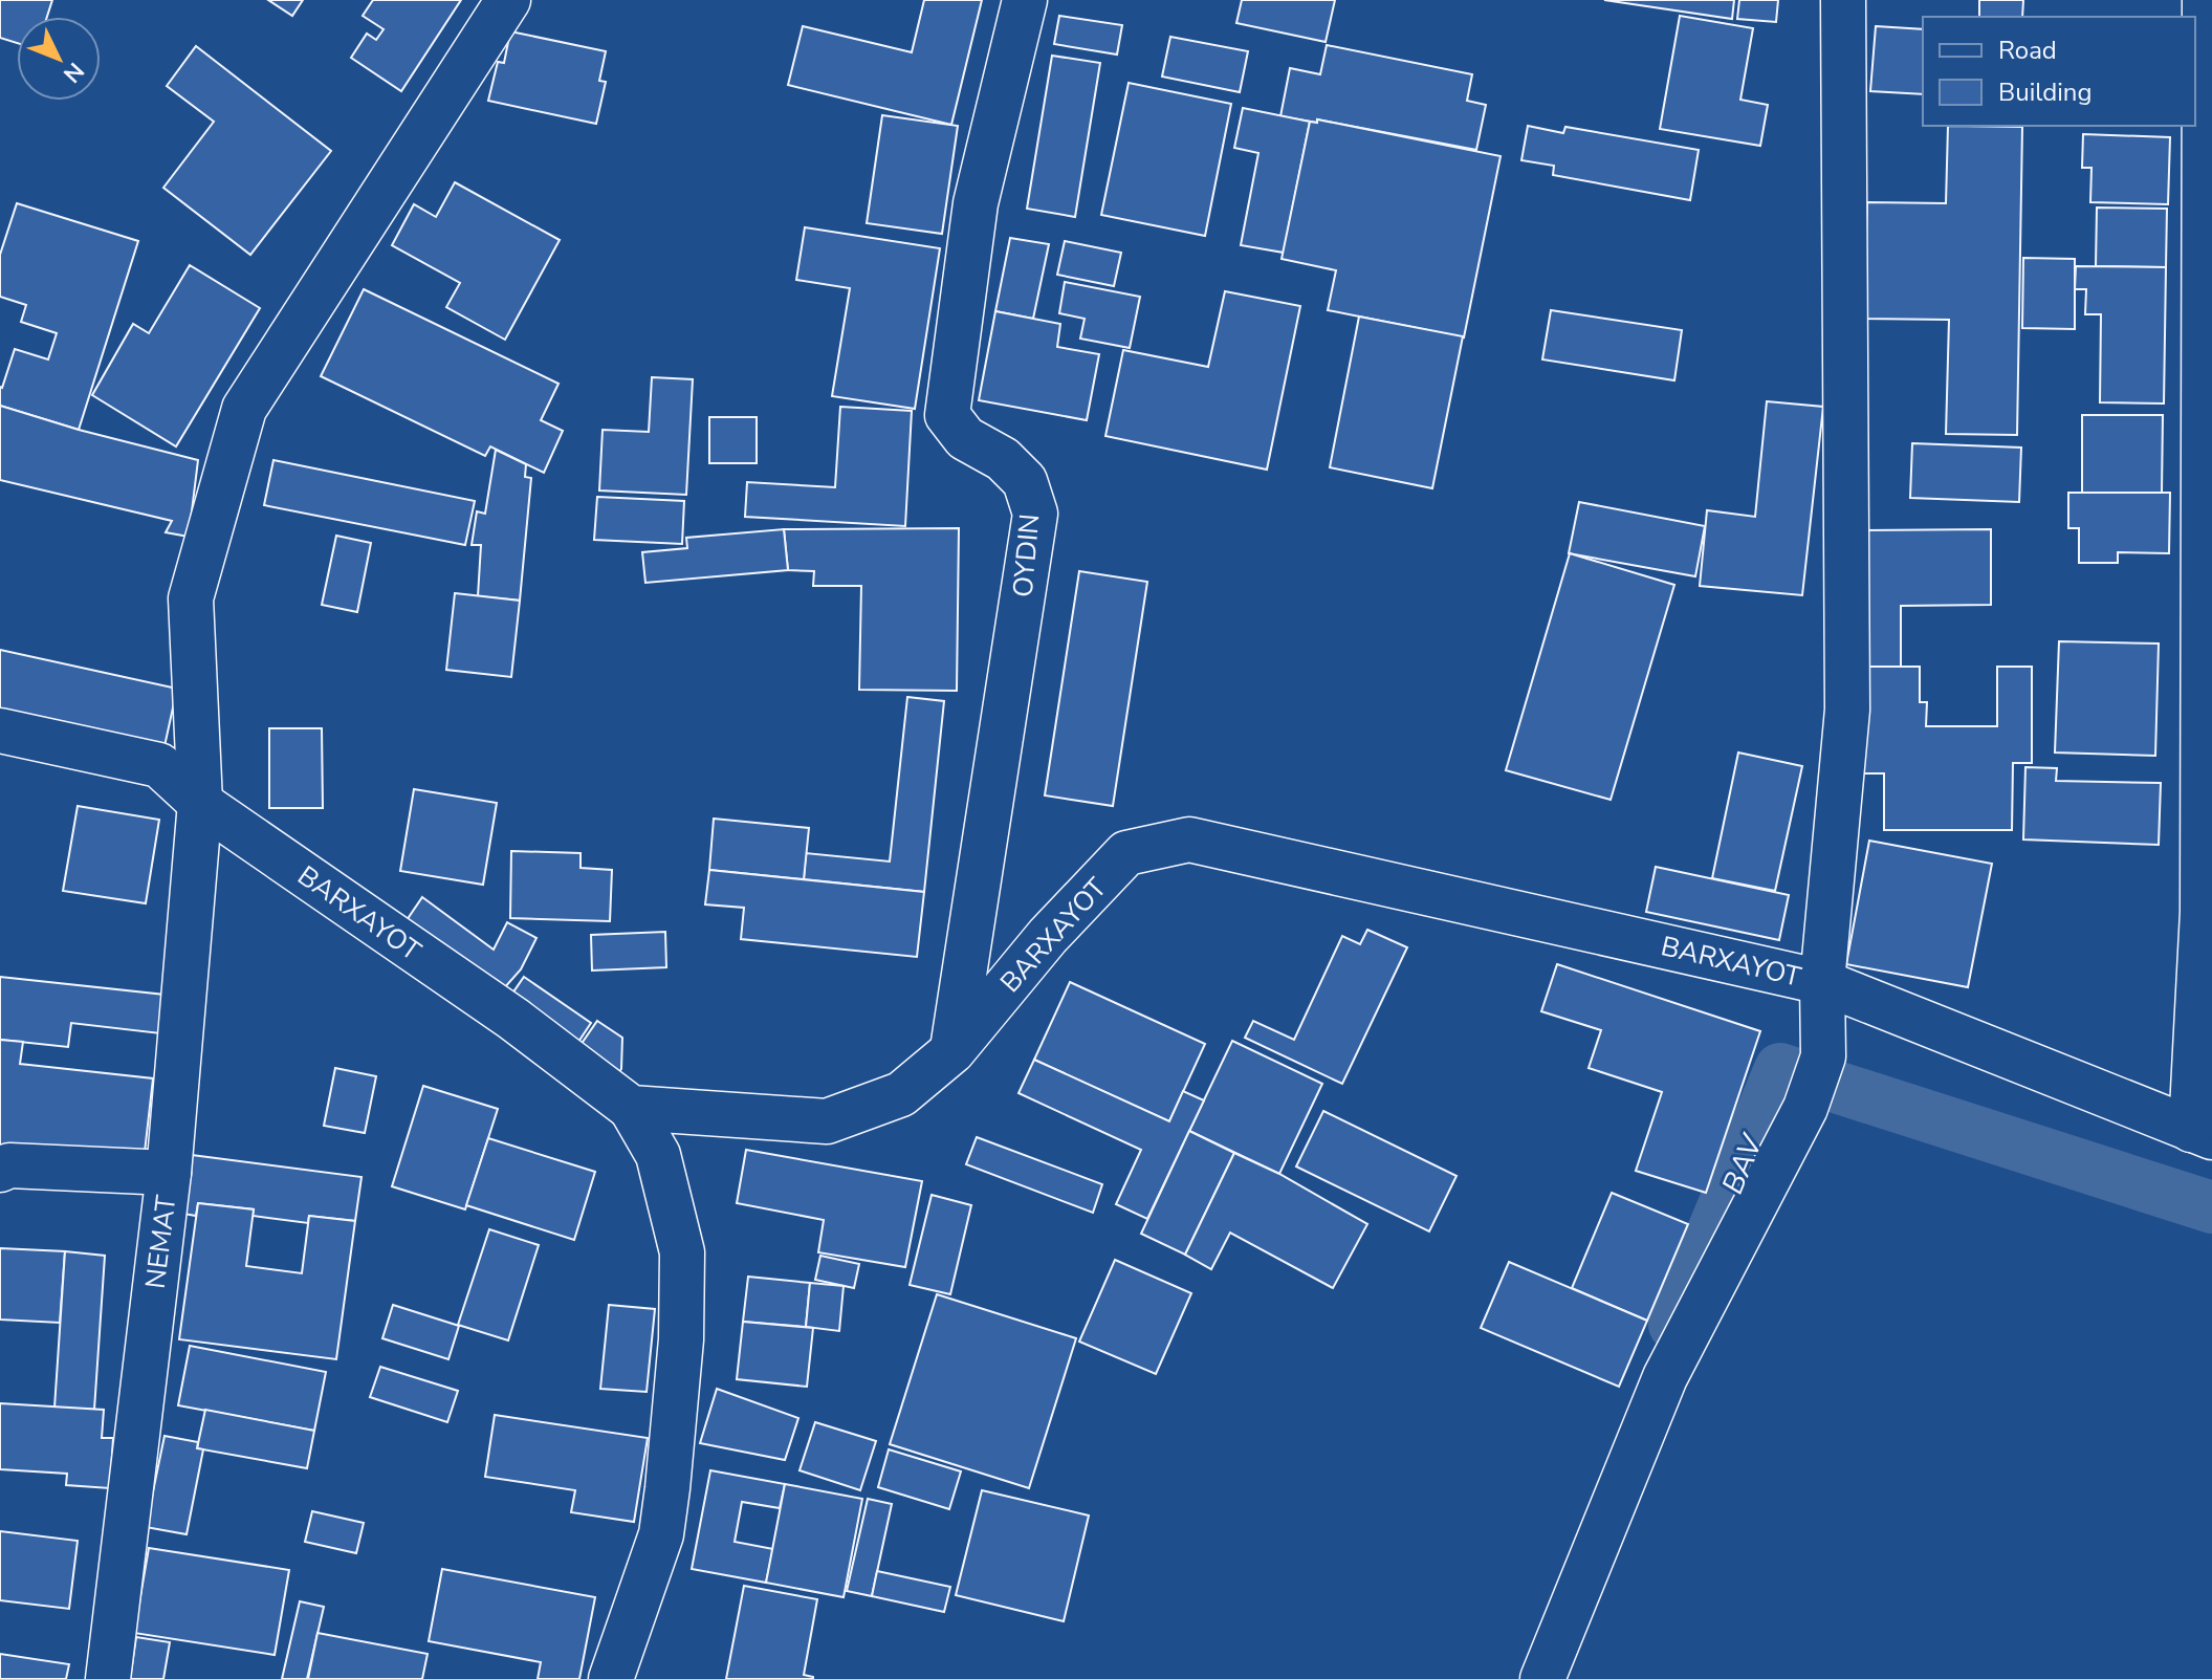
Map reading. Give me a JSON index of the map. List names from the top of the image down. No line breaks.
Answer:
{"streets":{"street":["OYDIN","BARXAYOT","NEMAT"]},"crossings":[["OYDIN","BARXAYOT"],["BARXAYOT","NEMAT"]],"water":["BAV"],"legend":["Road","Building"],"north":"bottom right"}
